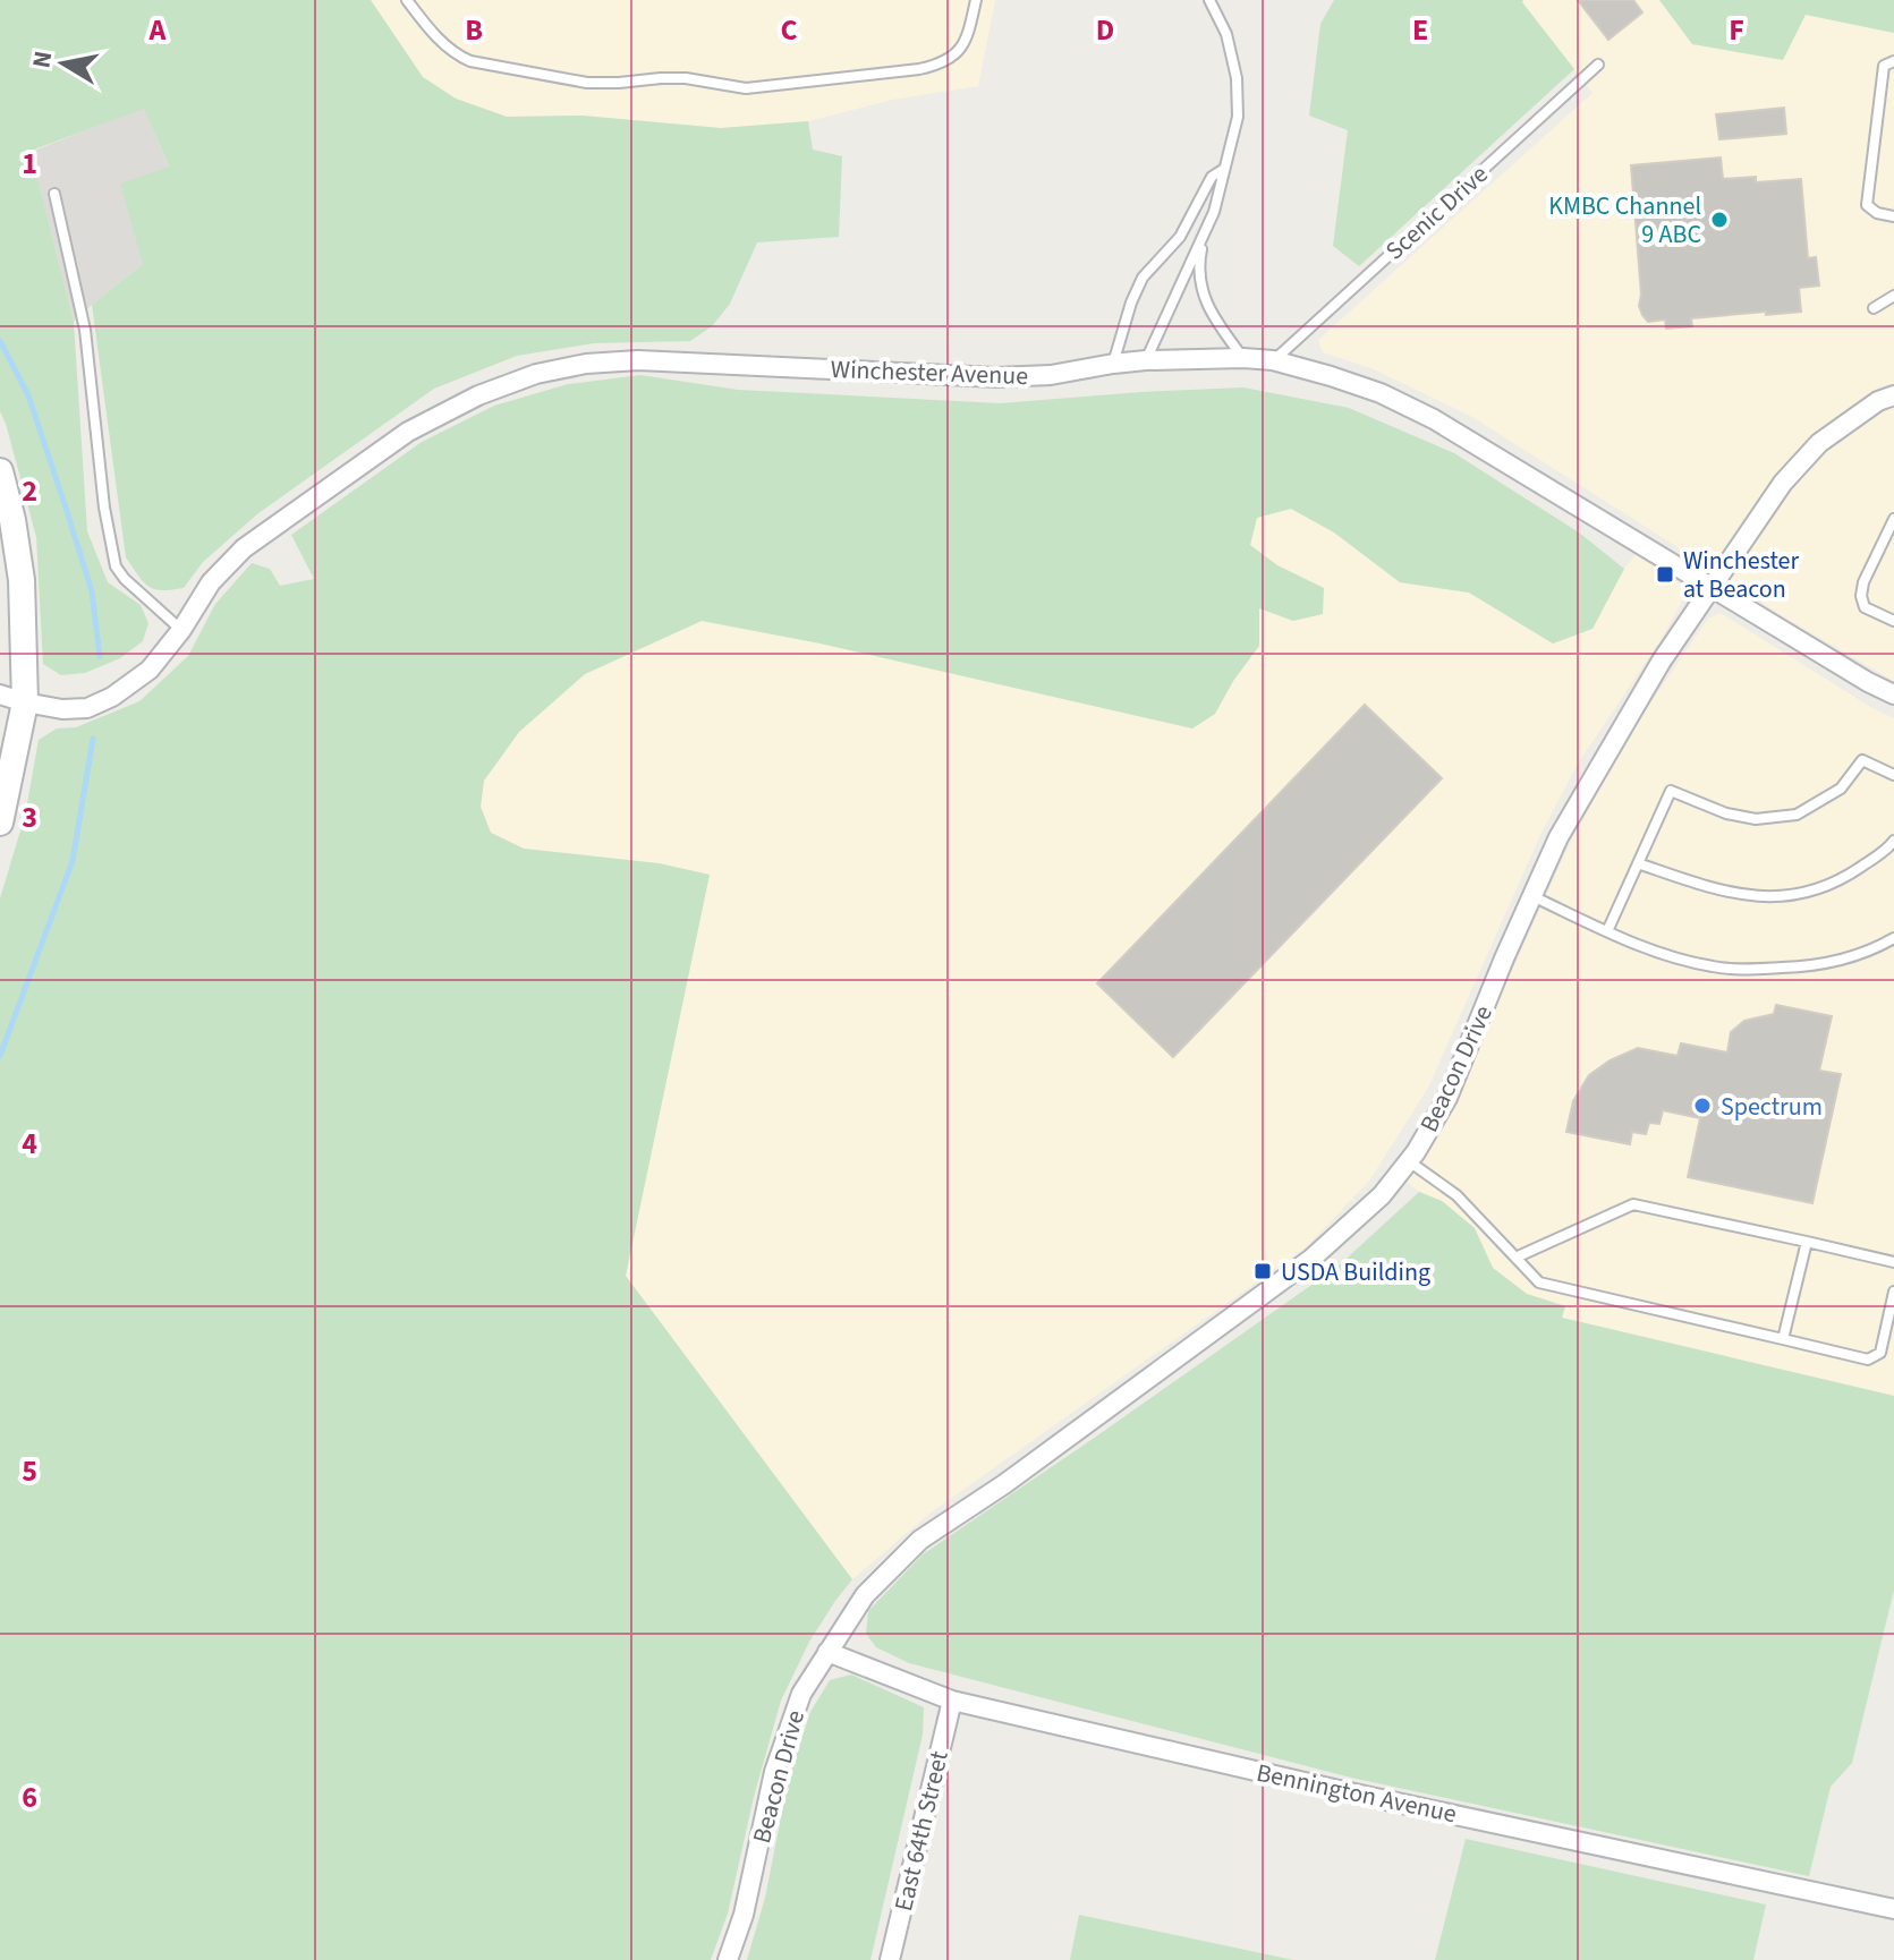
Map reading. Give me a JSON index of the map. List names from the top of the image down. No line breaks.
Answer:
{"streets":{"street":["Winchester Avenue","Beacon Drive","Bennington Avenue","East 64th Street"],"lane":["Scenic Drive"]},"crossings":[["Scenic Drive","Winchester Avenue"],["Winchester Avenue","Beacon Drive"],["Beacon Drive","Bennington Avenue"],["Bennington Avenue","East 64th Street"]],"places":{"other":["KMBC Channel 9 ABC","Spectrum"],"transit":["Winchester at Beacon","USDA Building"]},"north":"left","grid":{"columns":["A","B","C","D","E","F"],"rows":["1","2","3","4","5","6"]}}
